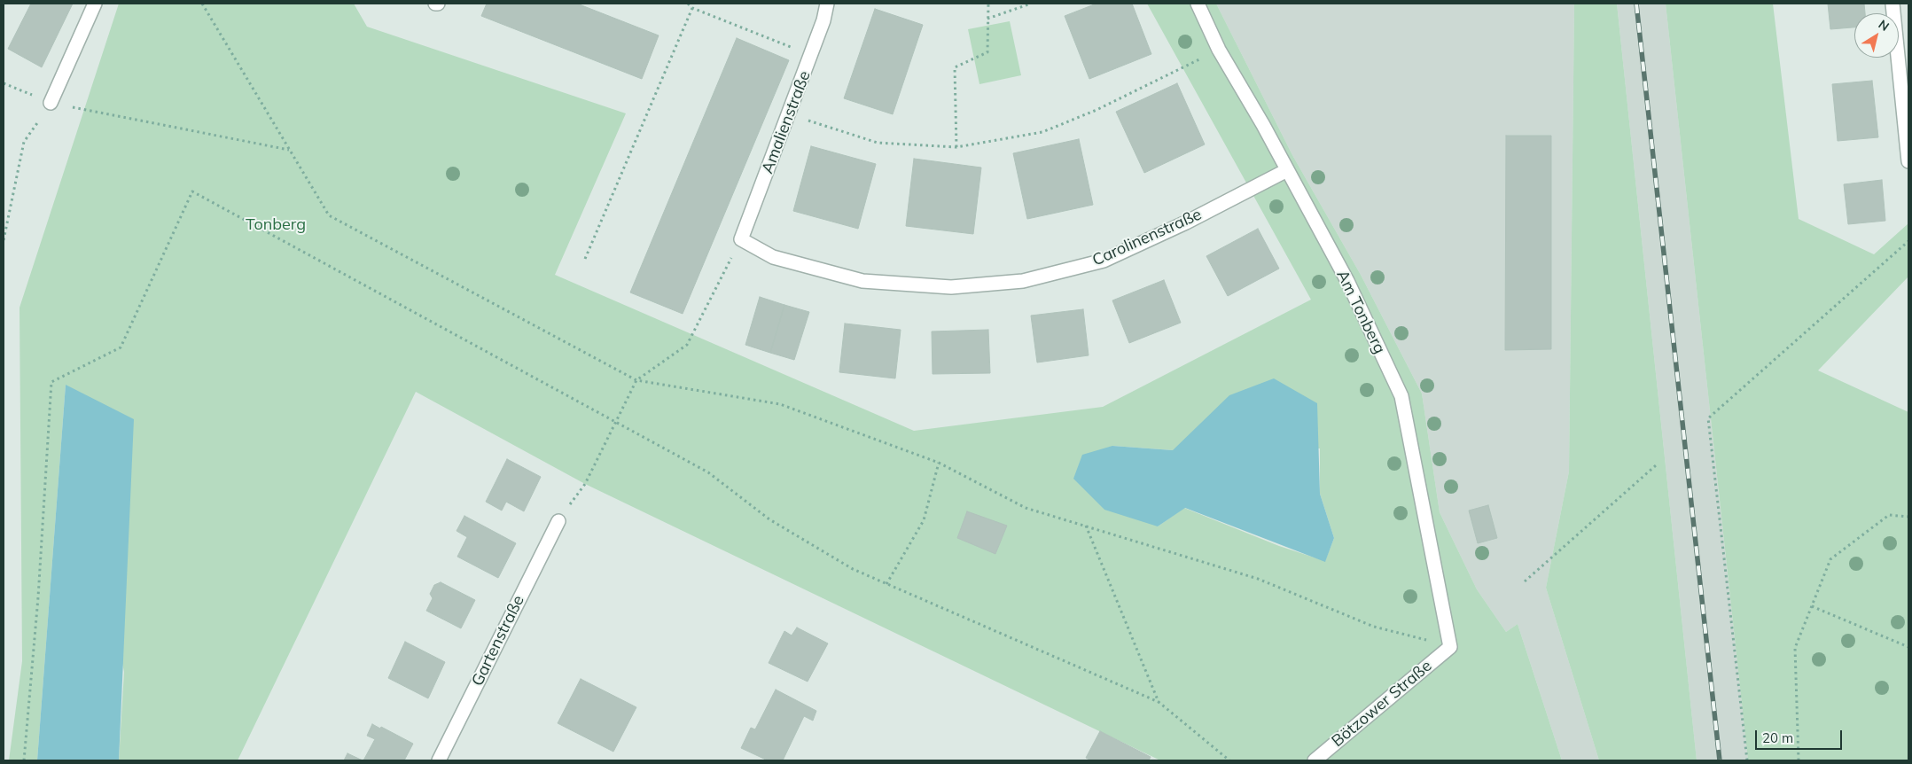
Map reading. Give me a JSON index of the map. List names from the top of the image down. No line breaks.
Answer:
{"streets":{"street":["Amalienstraße","Carolinenstraße","Am Tonberg","Gartenstraße","Bötzower Straße"]},"crossings":[["Amalienstraße","Carolinenstraße"],["Carolinenstraße","Am Tonberg"],["Am Tonberg","Bötzower Straße"]],"parks":["Tonberg"],"scale_bar":"20 m","north":"top right"}
